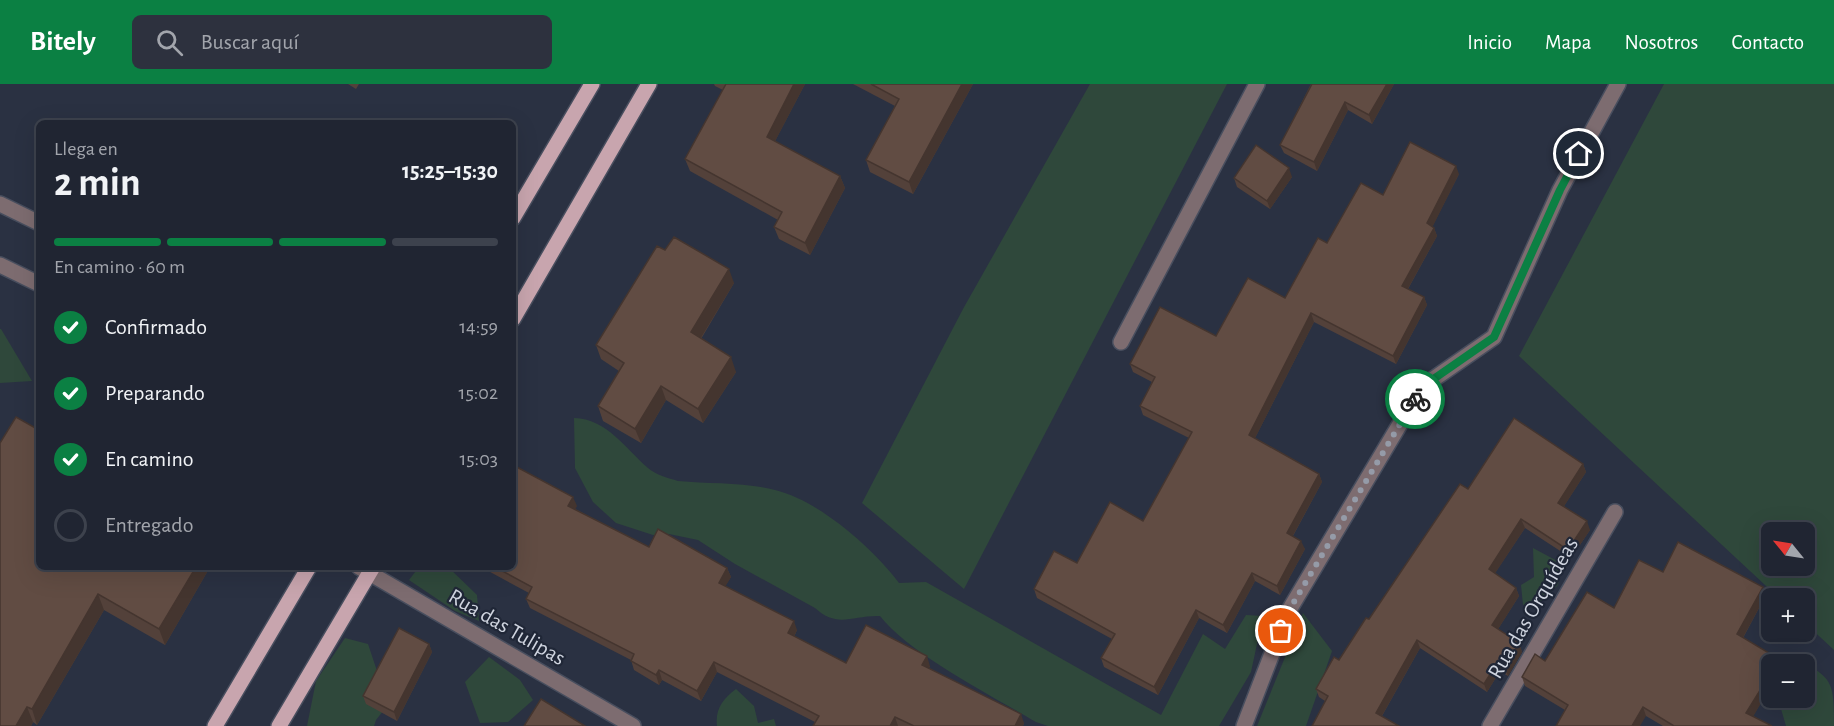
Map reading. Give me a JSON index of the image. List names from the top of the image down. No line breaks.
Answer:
{"streets":{"street":["Rua das Orquídeas","Rua das Tulipas"]},"north":"top left","page":{"header":"Bitely","search":"Buscar aquí","nav":["Inicio","Mapa","Nosotros","Contacto"],"heading":["2 min","Llega en","15:25–15:30"],"bar":"En camino · 60 m","list":[["Confirmado","14:59"],["Preparando","15:02"],["En camino","15:03"],"Entregado"],"map_buttons":["+","−"]}}
